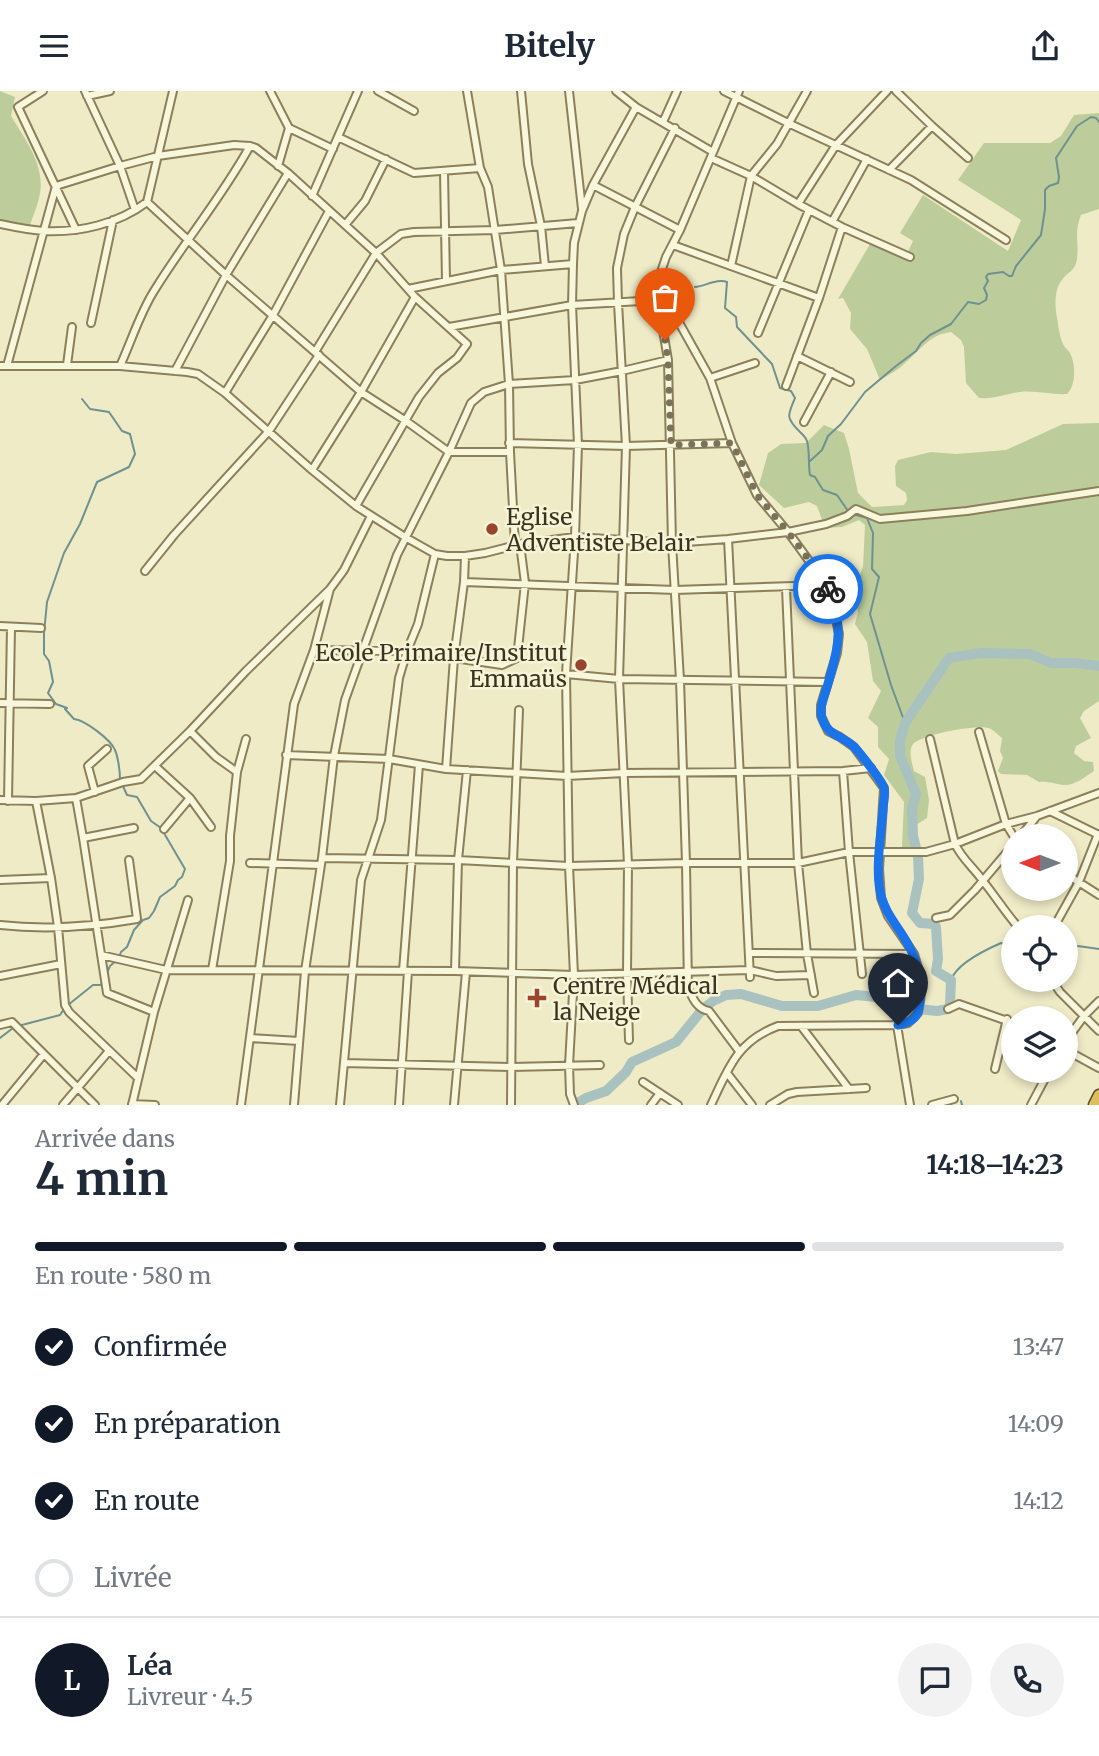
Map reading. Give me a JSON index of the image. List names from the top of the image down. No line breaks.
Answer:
{"places":{"other":["Eglise Adventiste Belair","Ecole Primaire/Institut Emmaüs"],"health":["Centre Médical la Neige"]},"north":"left","page":{"header":"Bitely","heading":["4 min","Arrivée dans","14:18–14:23"],"panel":["Léa","Livreur · 4.5"],"bar":"En route · 580 m","list":[["Confirmée","13:47"],["En préparation","14:09"],["En route","14:12"],"Livrée"],"round":"L"}}
